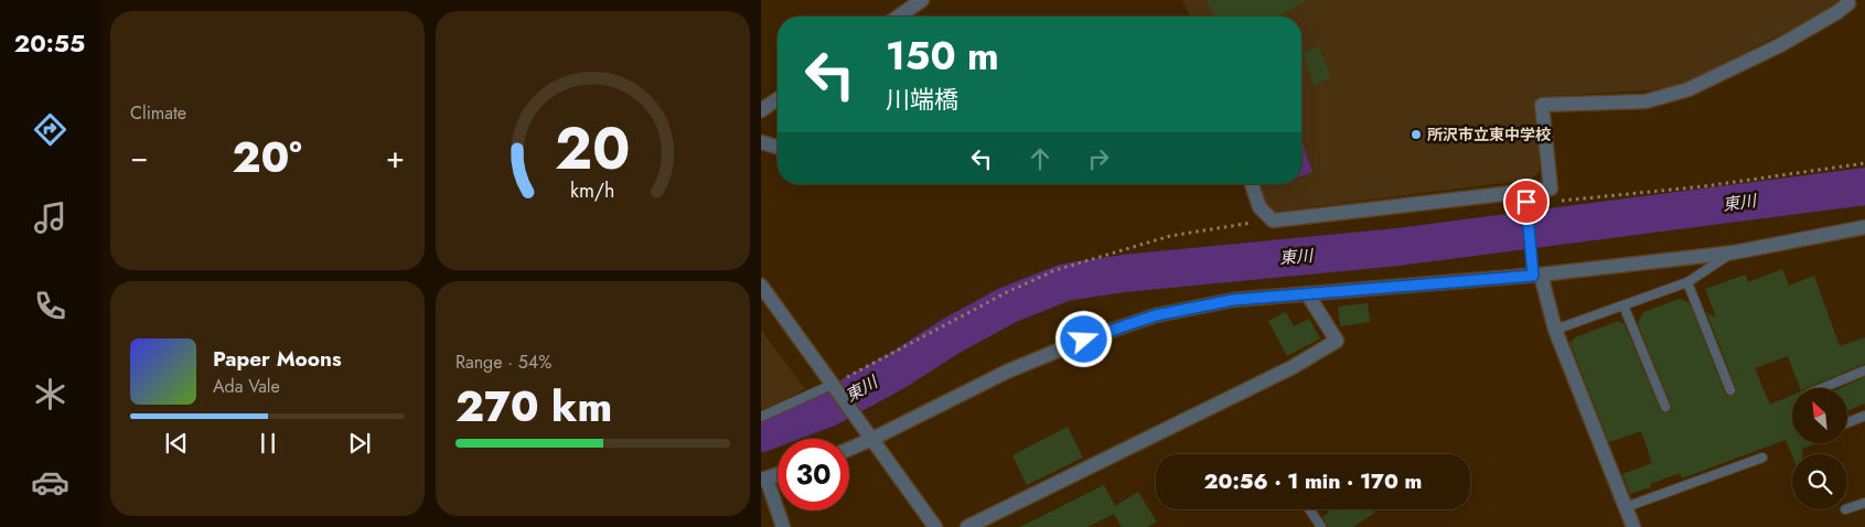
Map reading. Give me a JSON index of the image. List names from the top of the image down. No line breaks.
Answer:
{"water":["東川"],"places":["所沢市立東中学校"],"north":"top left","page":{"tabs":"20:55","tile":["Climate",["Range · 54%","270 km"]],"turn":["150 m","川端橋"],"heat":["−","20°","+"],"song":["Paper Moons","Ada Vale"],"limit":"30","trip":"20:56 · 1 min · 170 m","gauge":["20","km/h"]}}
